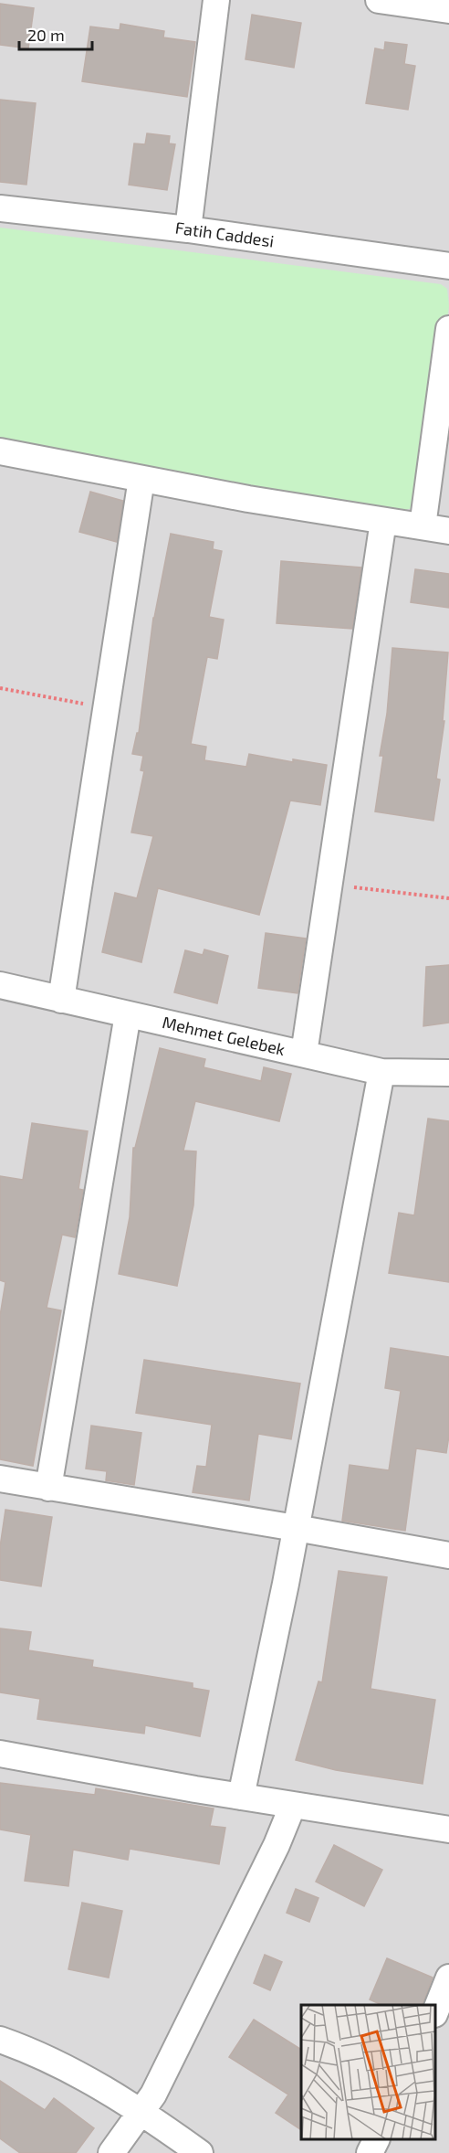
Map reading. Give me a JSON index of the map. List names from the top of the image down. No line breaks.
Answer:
{"streets":{"street":["Fatih Caddesi","Mehmet Gelebek"]},"scale_bar":"20 m"}
